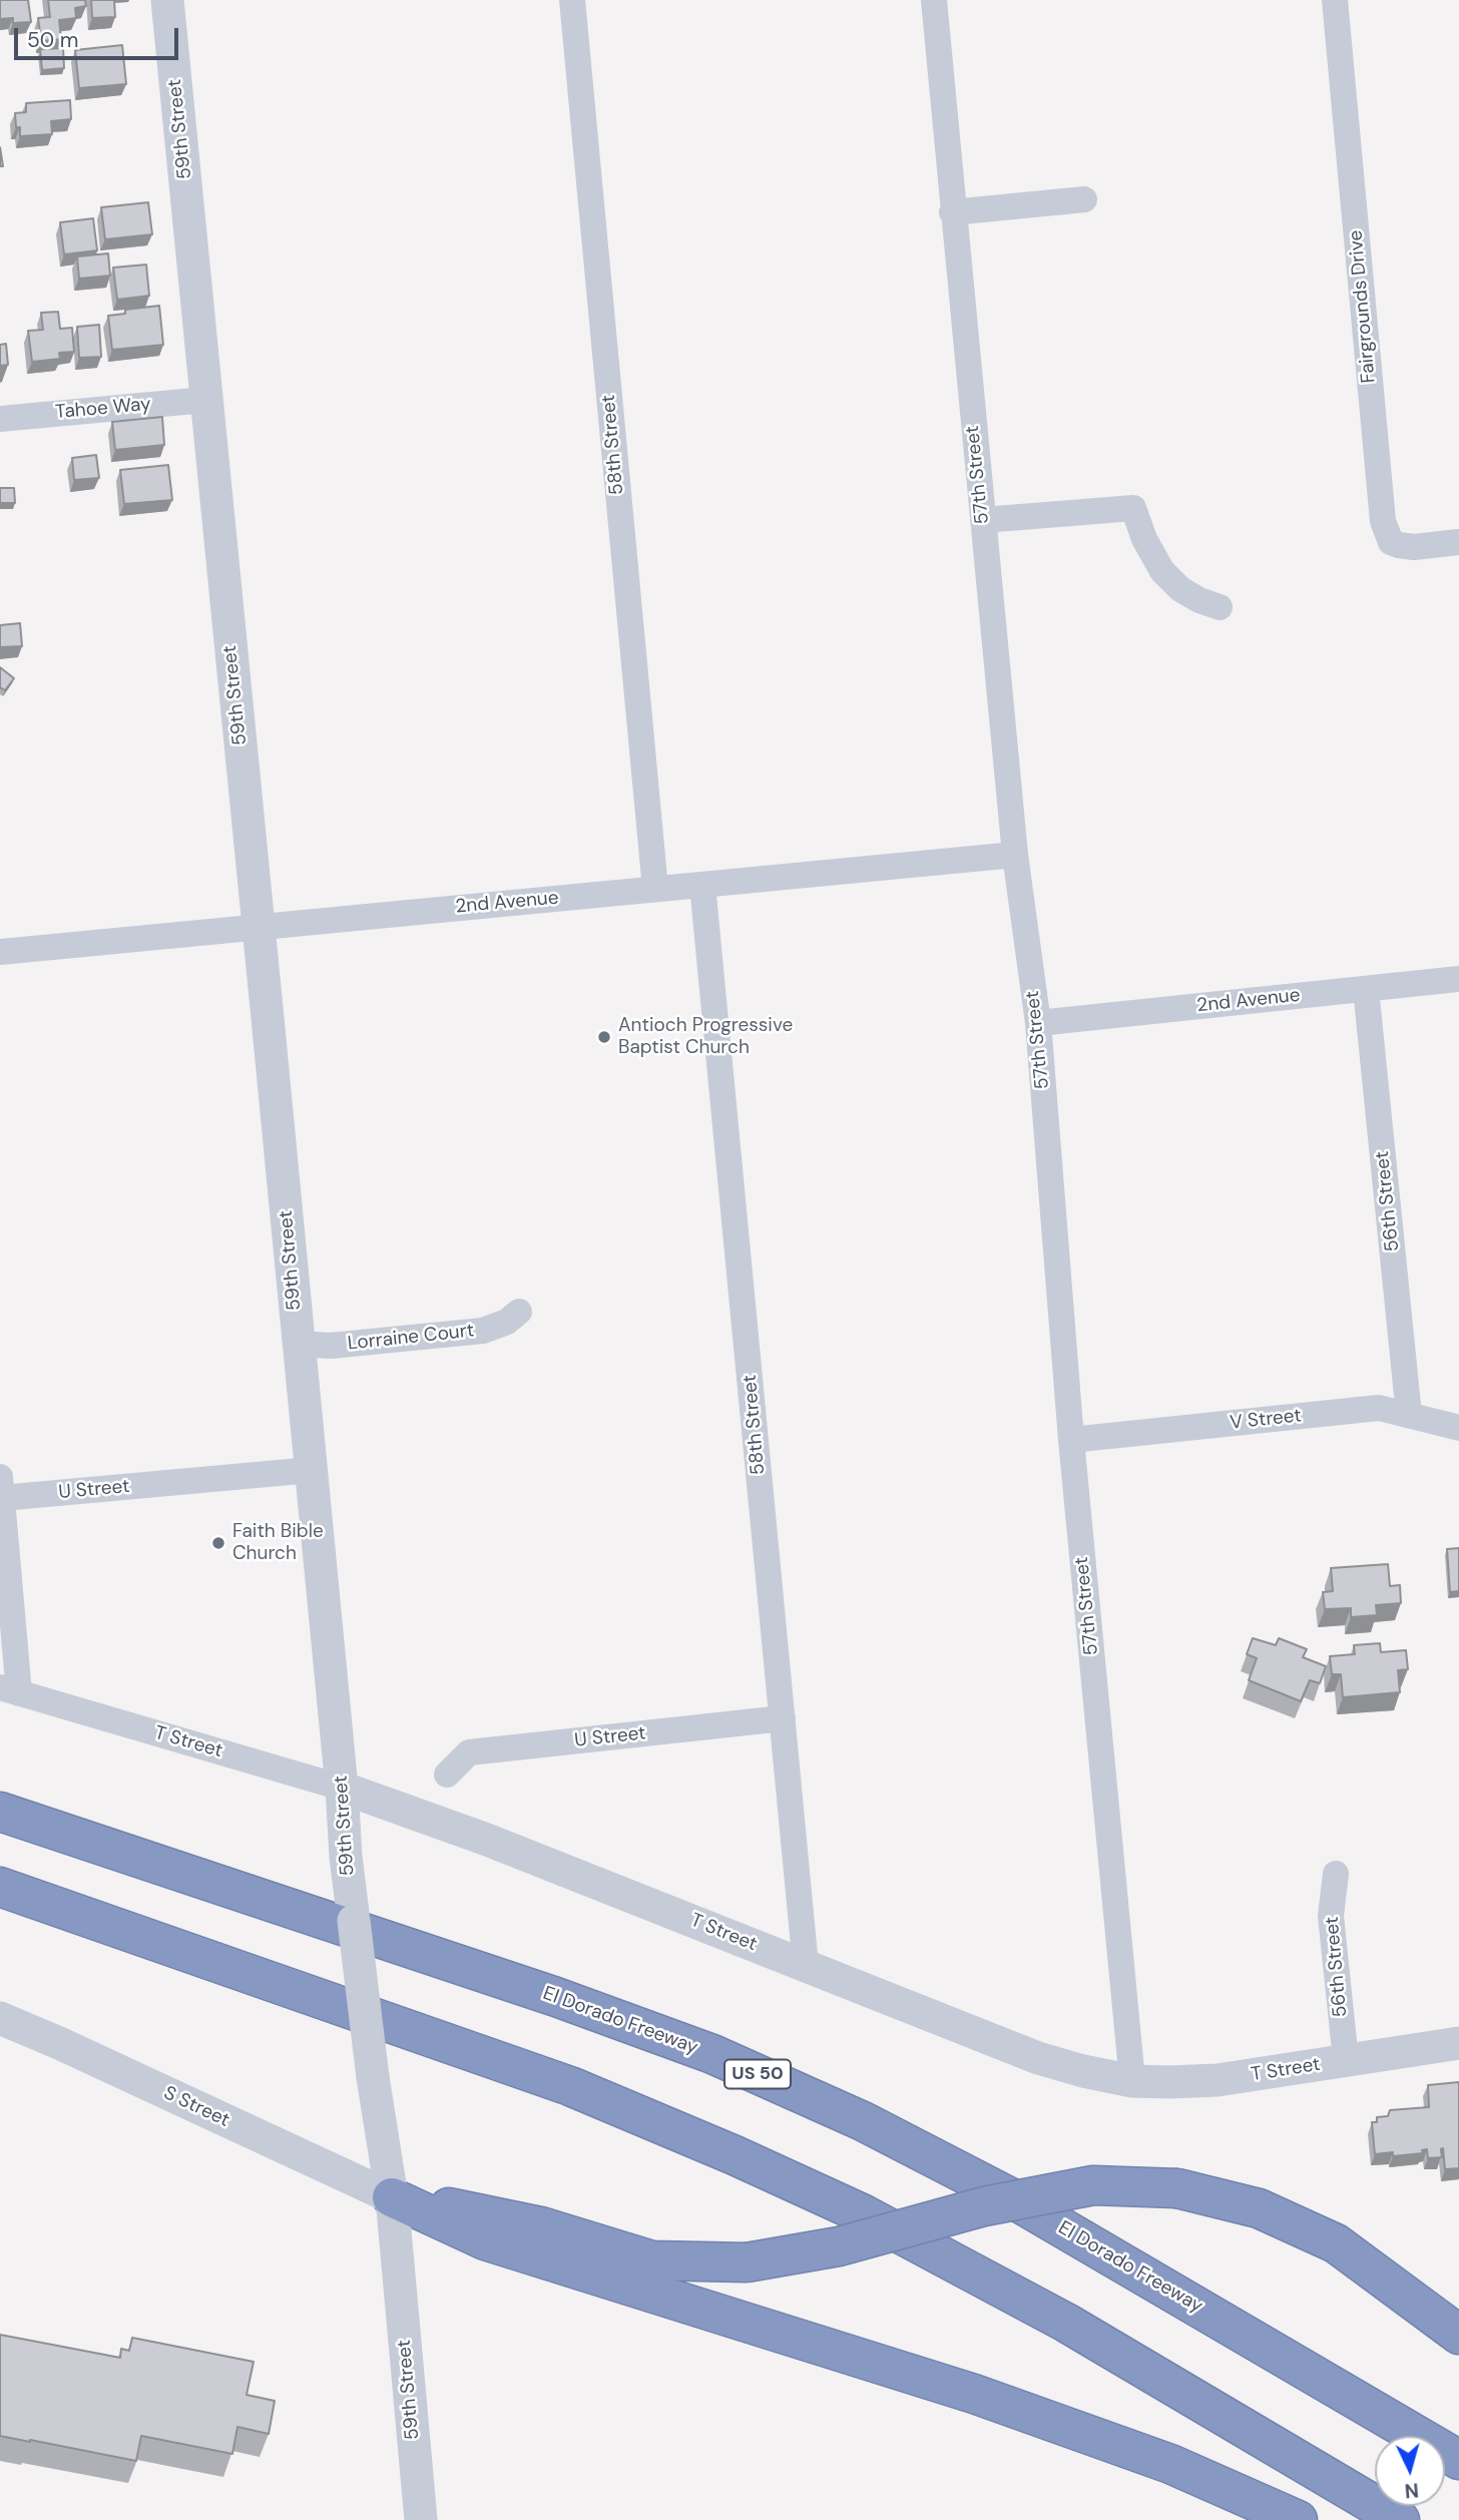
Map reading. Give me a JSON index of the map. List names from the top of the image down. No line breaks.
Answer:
{"streets":{"highway":["El Dorado Freeway","US 50"],"street":["59th Street","Fairgrounds Drive","Tahoe Way","58th Street","57th Street","2nd Avenue","56th Street","Lorraine Court","V Street","U Street","T Street","S Street"]},"crossings":[["59th Street","Tahoe Way"],["59th Street","2nd Avenue"],["59th Street","Lorraine Court"],["59th Street","U Street"],["59th Street","T Street"],["59th Street","S Street"],["58th Street","2nd Avenue"],["58th Street","U Street"],["58th Street","T Street"],["57th Street","2nd Avenue"],["57th Street","V Street"],["57th Street","T Street"],["2nd Avenue","56th Street"],["56th Street","V Street"],["56th Street","T Street"]],"places":["Antioch Progressive Baptist Church","Faith Bible Church"],"scale_bar":"50 m","north":"bottom"}
